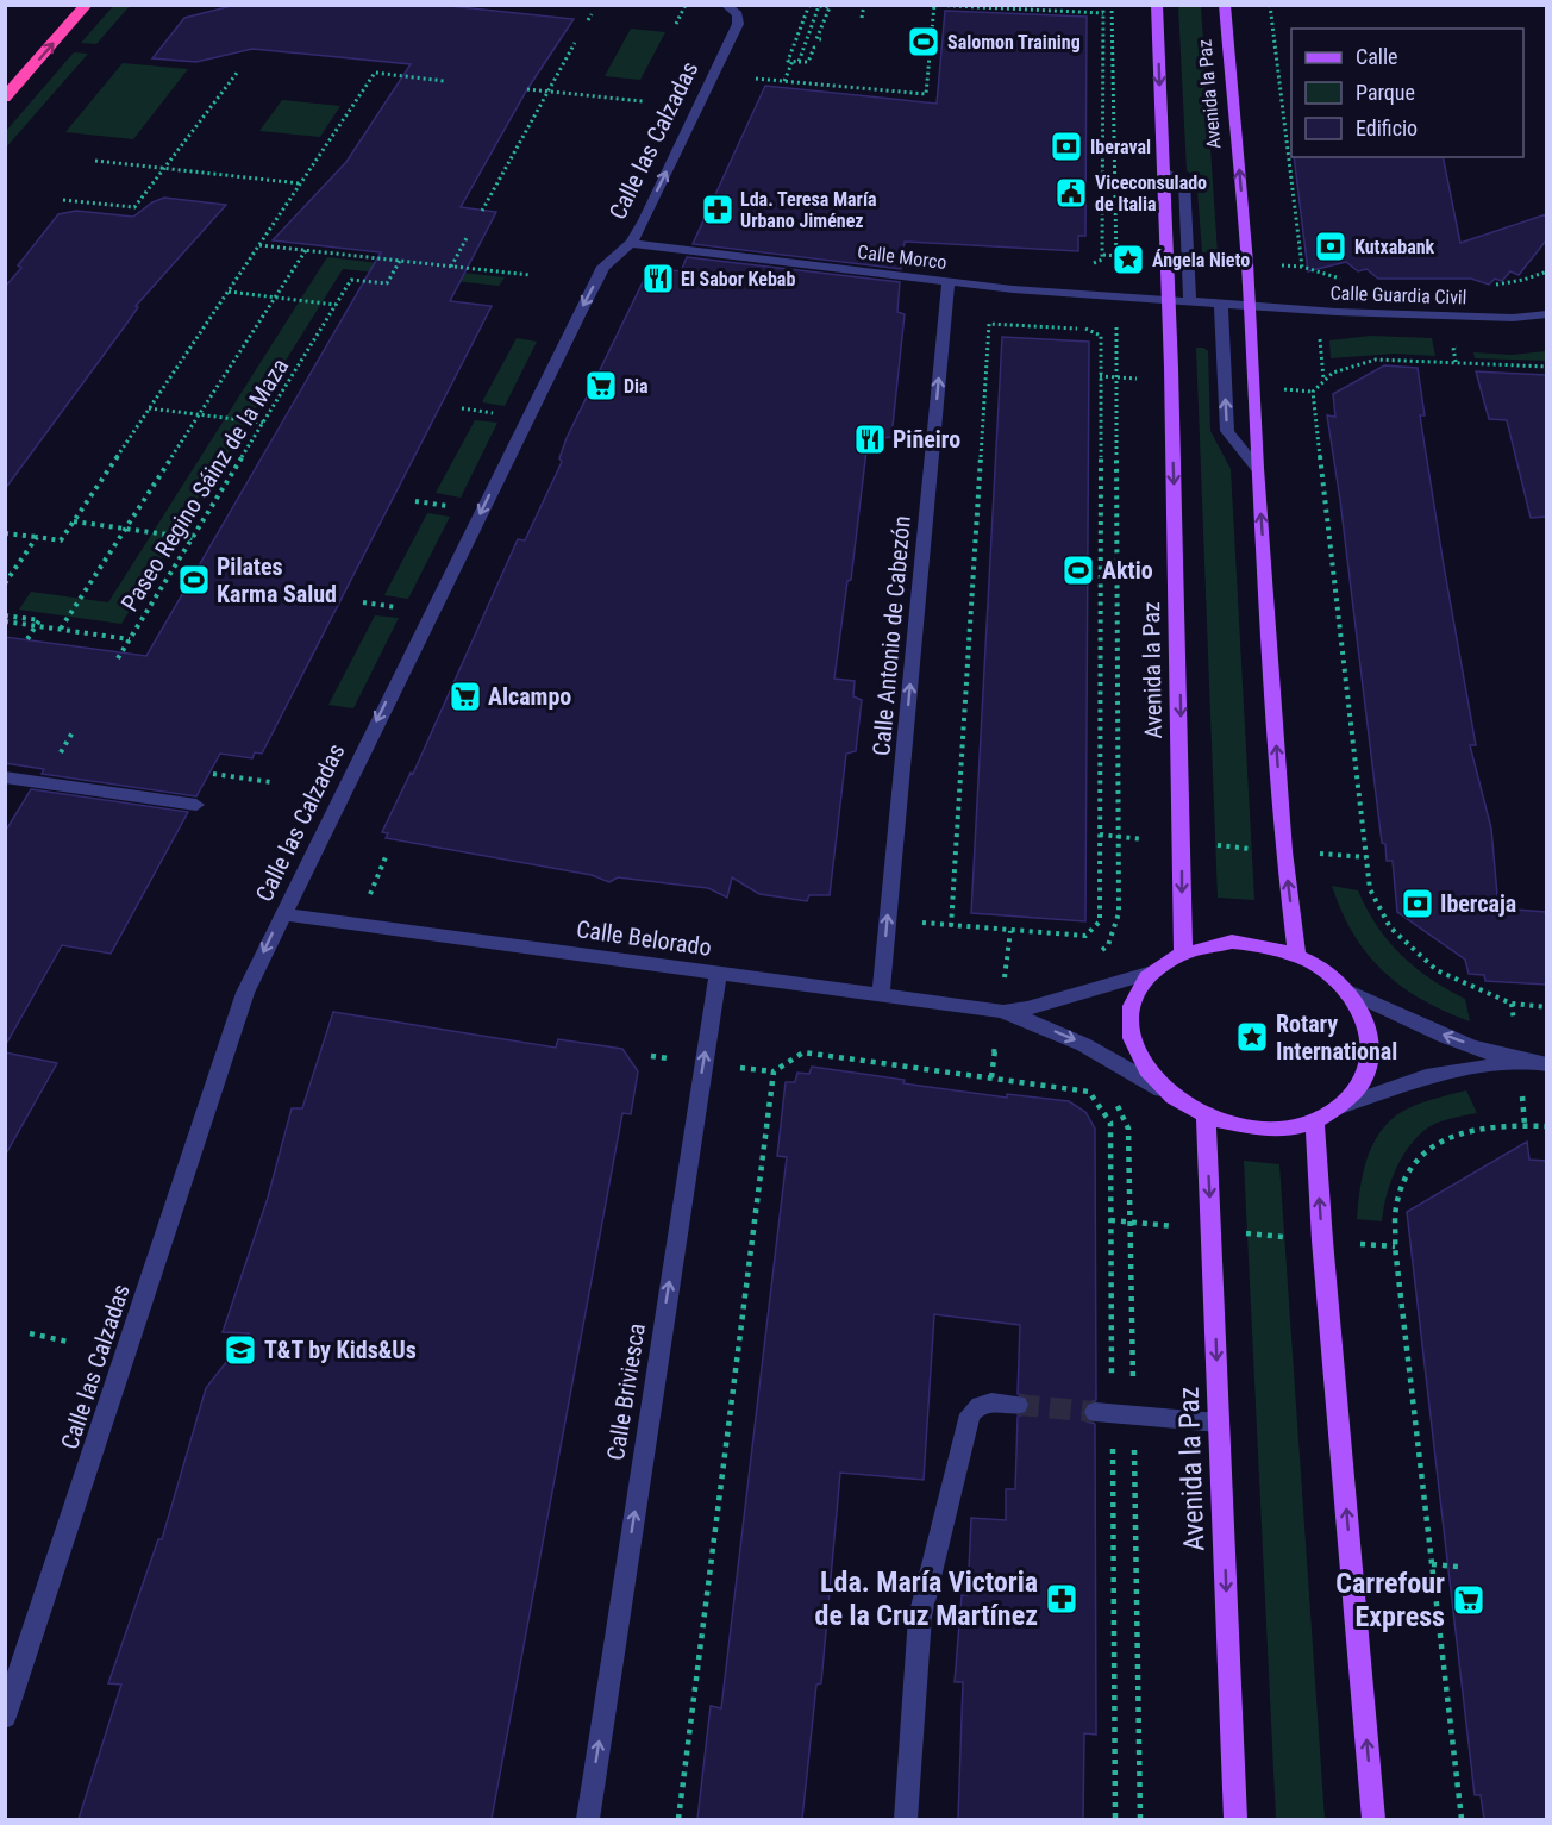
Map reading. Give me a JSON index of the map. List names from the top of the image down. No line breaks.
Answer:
{"streets":{"main road":["Avenida la Paz"],"street":["Calle las Calzadas","Calle Morco","Calle Guardia Civil","Calle Antonio de Cabezón","Calle Belorado","Calle Briviesca"],"path":["Paseo Regino Sáinz de la Maza"]},"crossings":[["Avenida la Paz","Calle Morco"],["Avenida la Paz","Calle Guardia Civil"],["Avenida la Paz","Calle Belorado"],["Calle las Calzadas","Calle Morco"],["Calle las Calzadas","Calle Belorado"],["Calle Morco","Calle Antonio de Cabezón"],["Calle Antonio de Cabezón","Calle Belorado"],["Calle Belorado","Calle Briviesca"]],"one_way":["Calle Antonio de Cabezón","Calle Briviesca"],"places":{"sports":["Salomon Training","Aktio","Pilates Karma Salud"],"bank":["Iberaval","Kutxabank","Ibercaja"],"public building":["Viceconsulado de Italia"],"pharmacy":["Lda. Teresa María Urbano Jiménez","Lda. María Victoria de la Cruz Martínez"],"place":["Ángela Nieto","Rotary International"],"restaurant":["El Sabor Kebab","Piñeiro"],"supermarket":["Dia","Alcampo","Carrefour Express"],"school or university":["T&T by Kids&Us"]},"legend":["Calle","Parque","Edificio"]}
